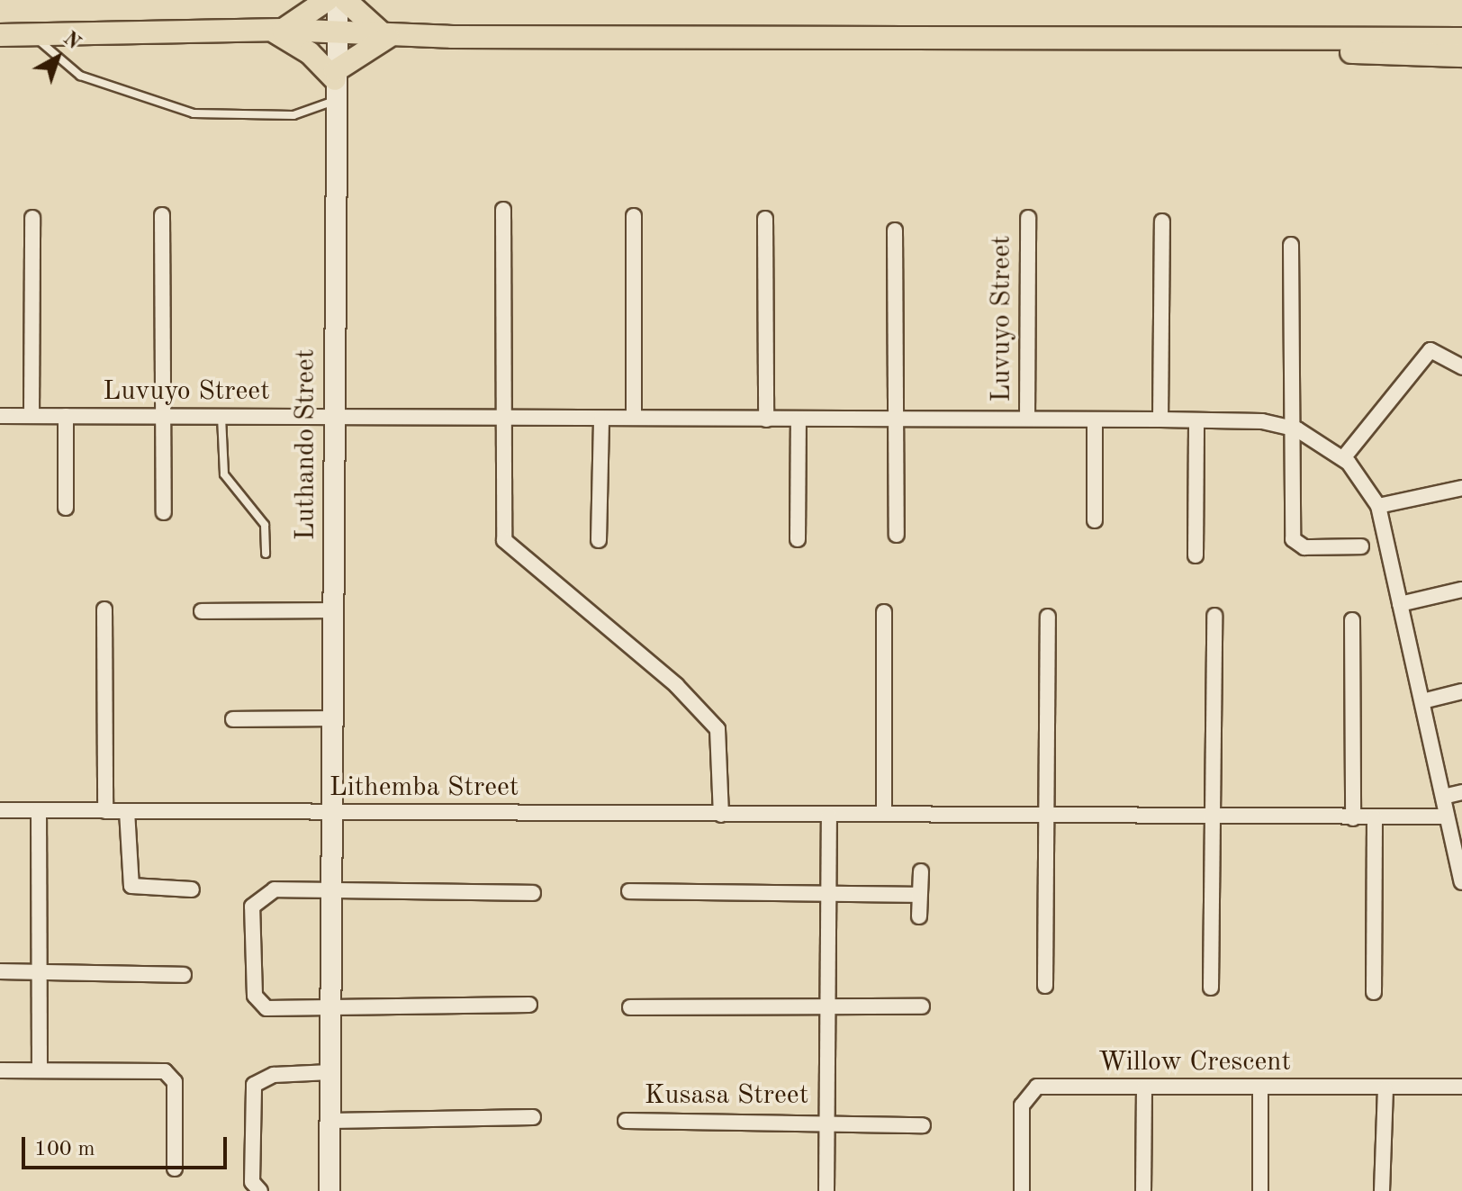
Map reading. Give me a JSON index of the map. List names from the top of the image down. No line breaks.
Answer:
{"streets":{"street":["Luvuyo Street","Luthando Street","Lithemba Street","Willow Crescent","Kusasa Street"]},"crossings":[["Luvuyo Street","Luthando Street"],["Luvuyo Street","Lithemba Street"],["Luthando Street","Lithemba Street"],["Lithemba Street","Kusasa Street"]],"scale_bar":"100 m","north":"top right"}
